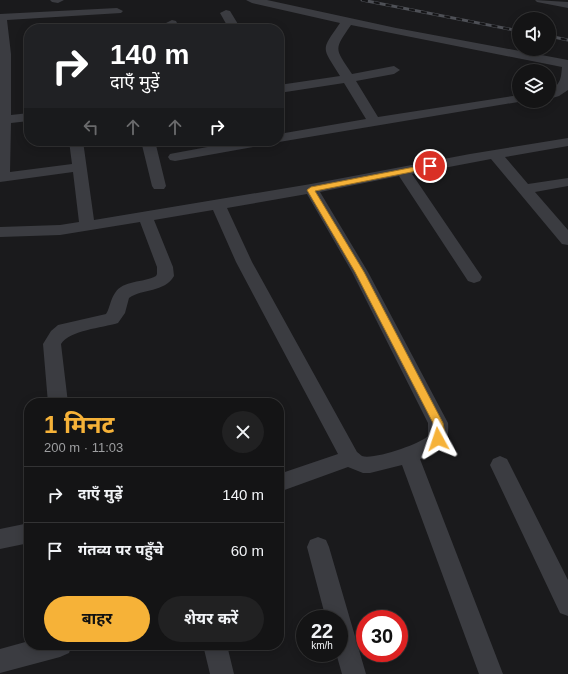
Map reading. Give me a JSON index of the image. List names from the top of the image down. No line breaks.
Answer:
{"page":{"turn":["140 m","दाएँ मुड़ें"],"heading":["1 मिनट","200 m · 11:03"],"list":[{"name":"दाएँ मुड़ें","value":"140 m"},{"name":"गंतव्य पर पहुँचे","value":"60 m"}],"buttons":["बाहर","शेयर करें"],"speed":"22 km/h","limit":"30"}}
